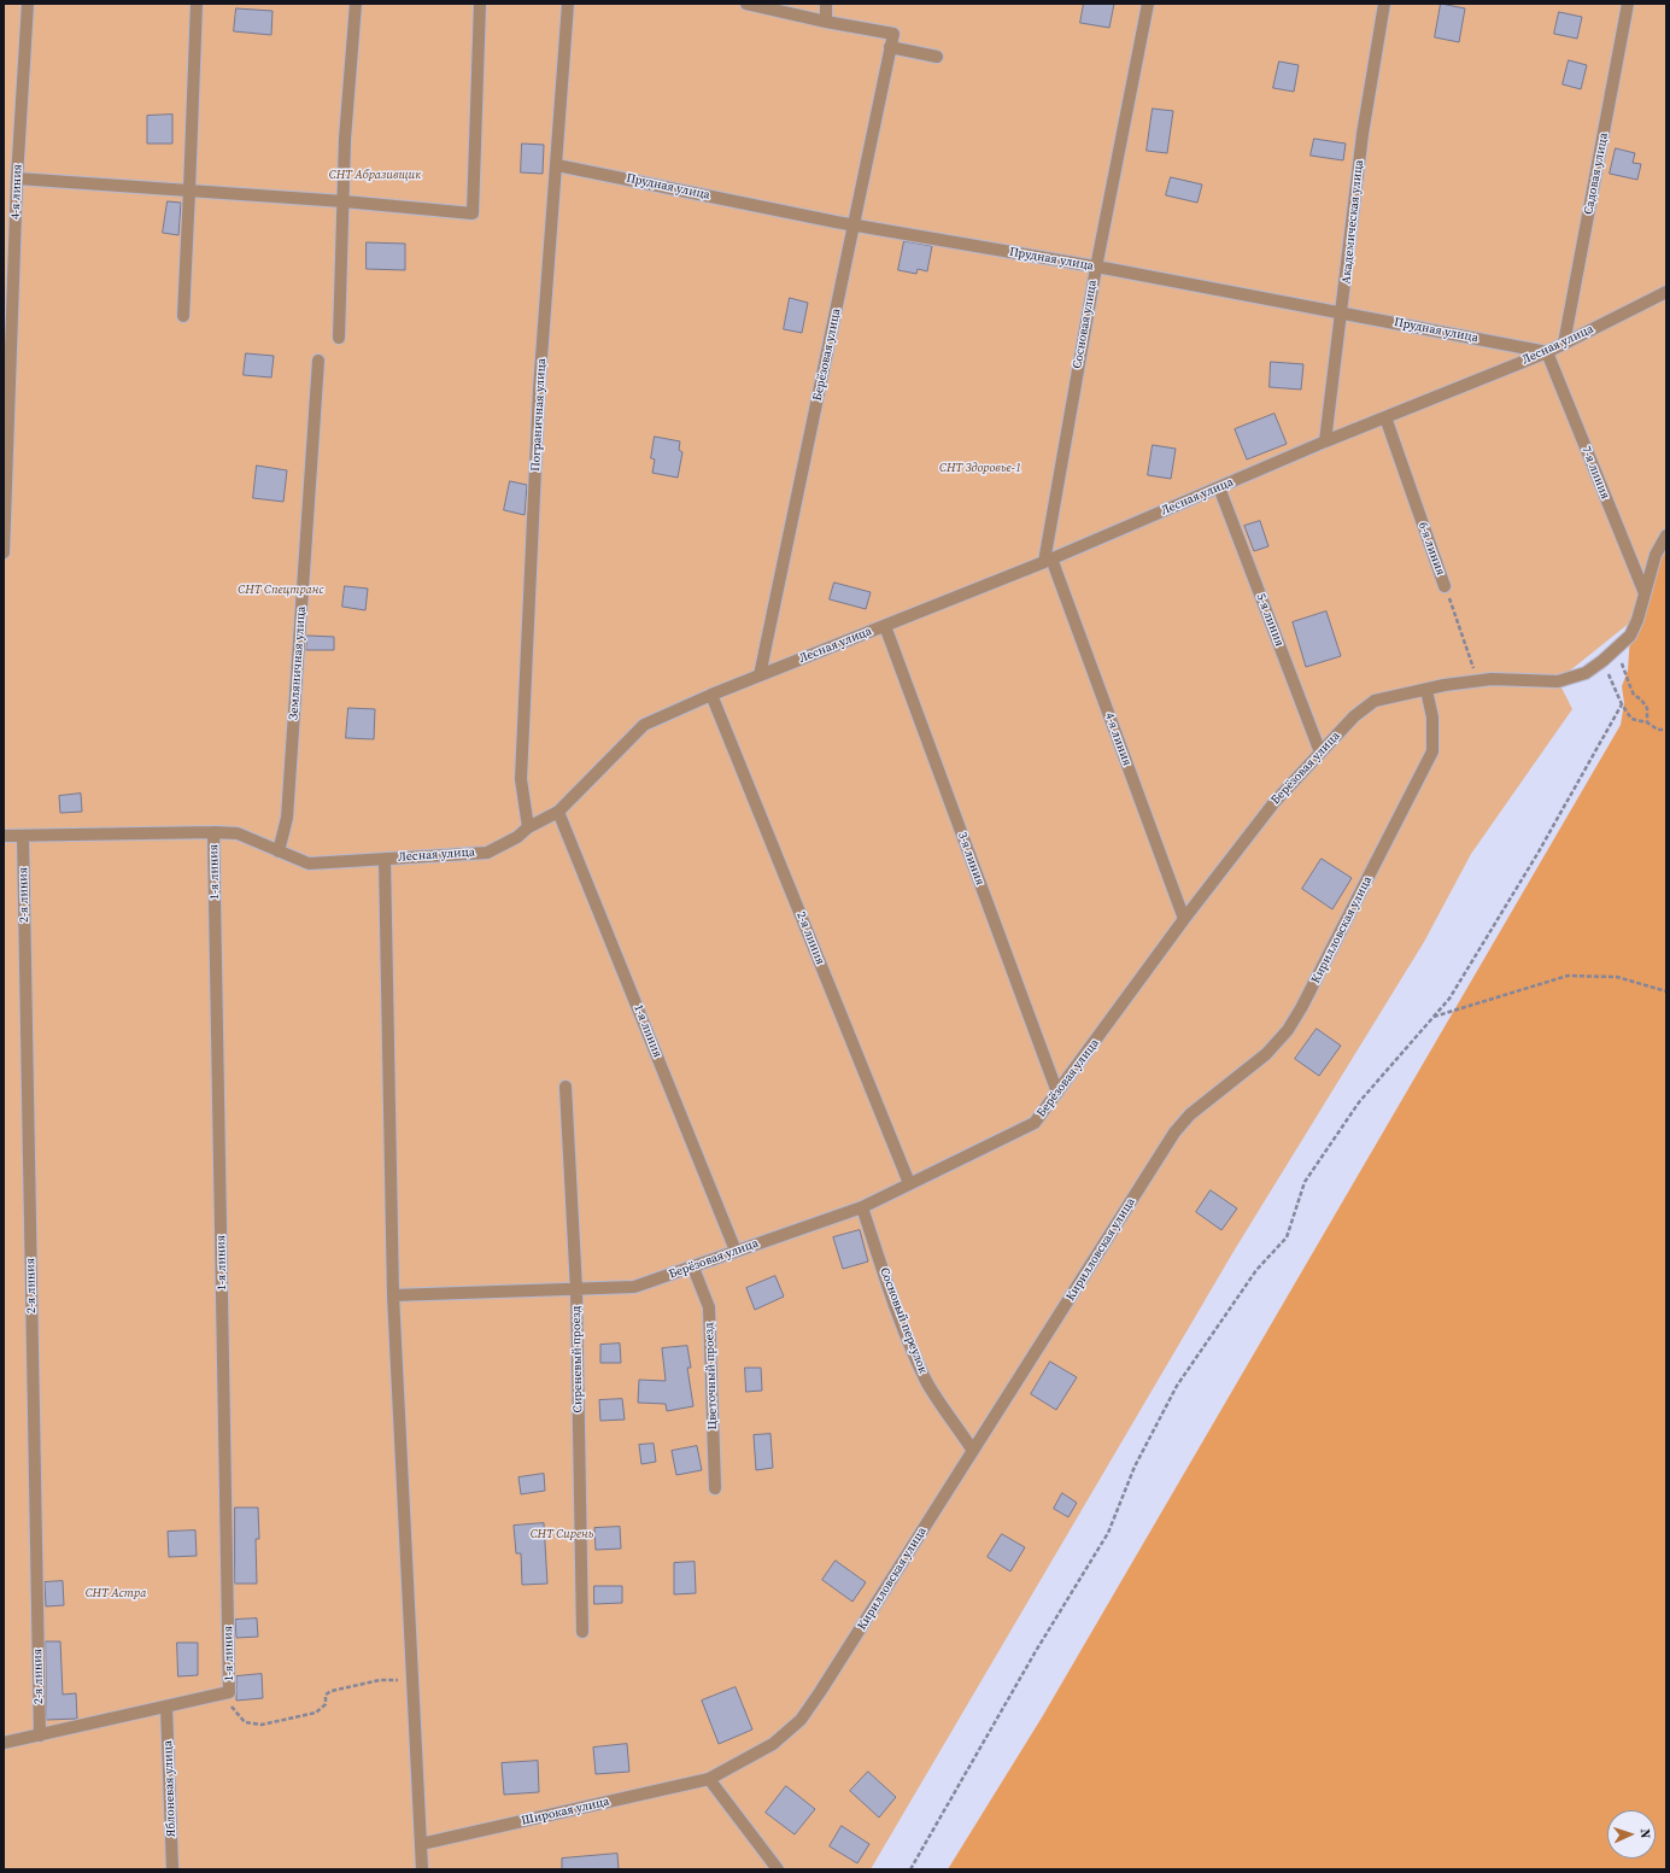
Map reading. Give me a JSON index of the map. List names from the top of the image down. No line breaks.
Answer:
{"streets":{"street":["Садовая улица","Прудная улица","4-я линия","Академическая улица","Сосновая улица","Лесная улица","Берёзовая улица","Пограничная улица","7-я линия","6-я линия","5-я линия","Земляничная улица","3-я линия","1-я линия","2-я линия","Кирилловская улица","Сосновый переулок","Сиреневый проезд","Цветочный проезд","Яблоневая улица","Широкая улица"]},"crossings":[["Садовая улица","Лесная улица"],["Прудная улица","Академическая улица"],["Прудная улица","Сосновая улица"],["Прудная улица","Лесная улица"],["Прудная улица","Берёзовая улица"],["Прудная улица","Пограничная улица"],["Прудная улица","7-я линия"],["4-я линия","Сосновая улица"],["4-я линия","Лесная улица"],["4-я линия","Берёзовая улица"],["Академическая улица","Лесная улица"],["Сосновая улица","Лесная улица"],["Лесная улица","Берёзовая улица"],["Лесная улица","Пограничная улица"],["Лесная улица","7-я линия"],["Лесная улица","6-я линия"],["Лесная улица","5-я линия"],["Лесная улица","Земляничная улица"],["Лесная улица","3-я линия"],["Лесная улица","1-я линия"],["Лесная улица","2-я линия"],["Берёзовая улица","7-я линия"],["Берёзовая улица","6-я линия"],["Берёзовая улица","5-я линия"],["Берёзовая улица","3-я линия"],["Берёзовая улица","1-я линия"],["Берёзовая улица","2-я линия"],["Берёзовая улица","Кирилловская улица"],["Берёзовая улица","Сосновый переулок"],["Берёзовая улица","Сиреневый проезд"],["Берёзовая улица","Цветочный проезд"],["Кирилловская улица","Сосновый переулок"],["Кирилловская улица","Широкая улица"]],"parks":["СНТ Абразивщик","СНТ Здоровье-1","СНТ Спецтранс","СНТ Сирень","СНТ Астра"],"north":"right"}
